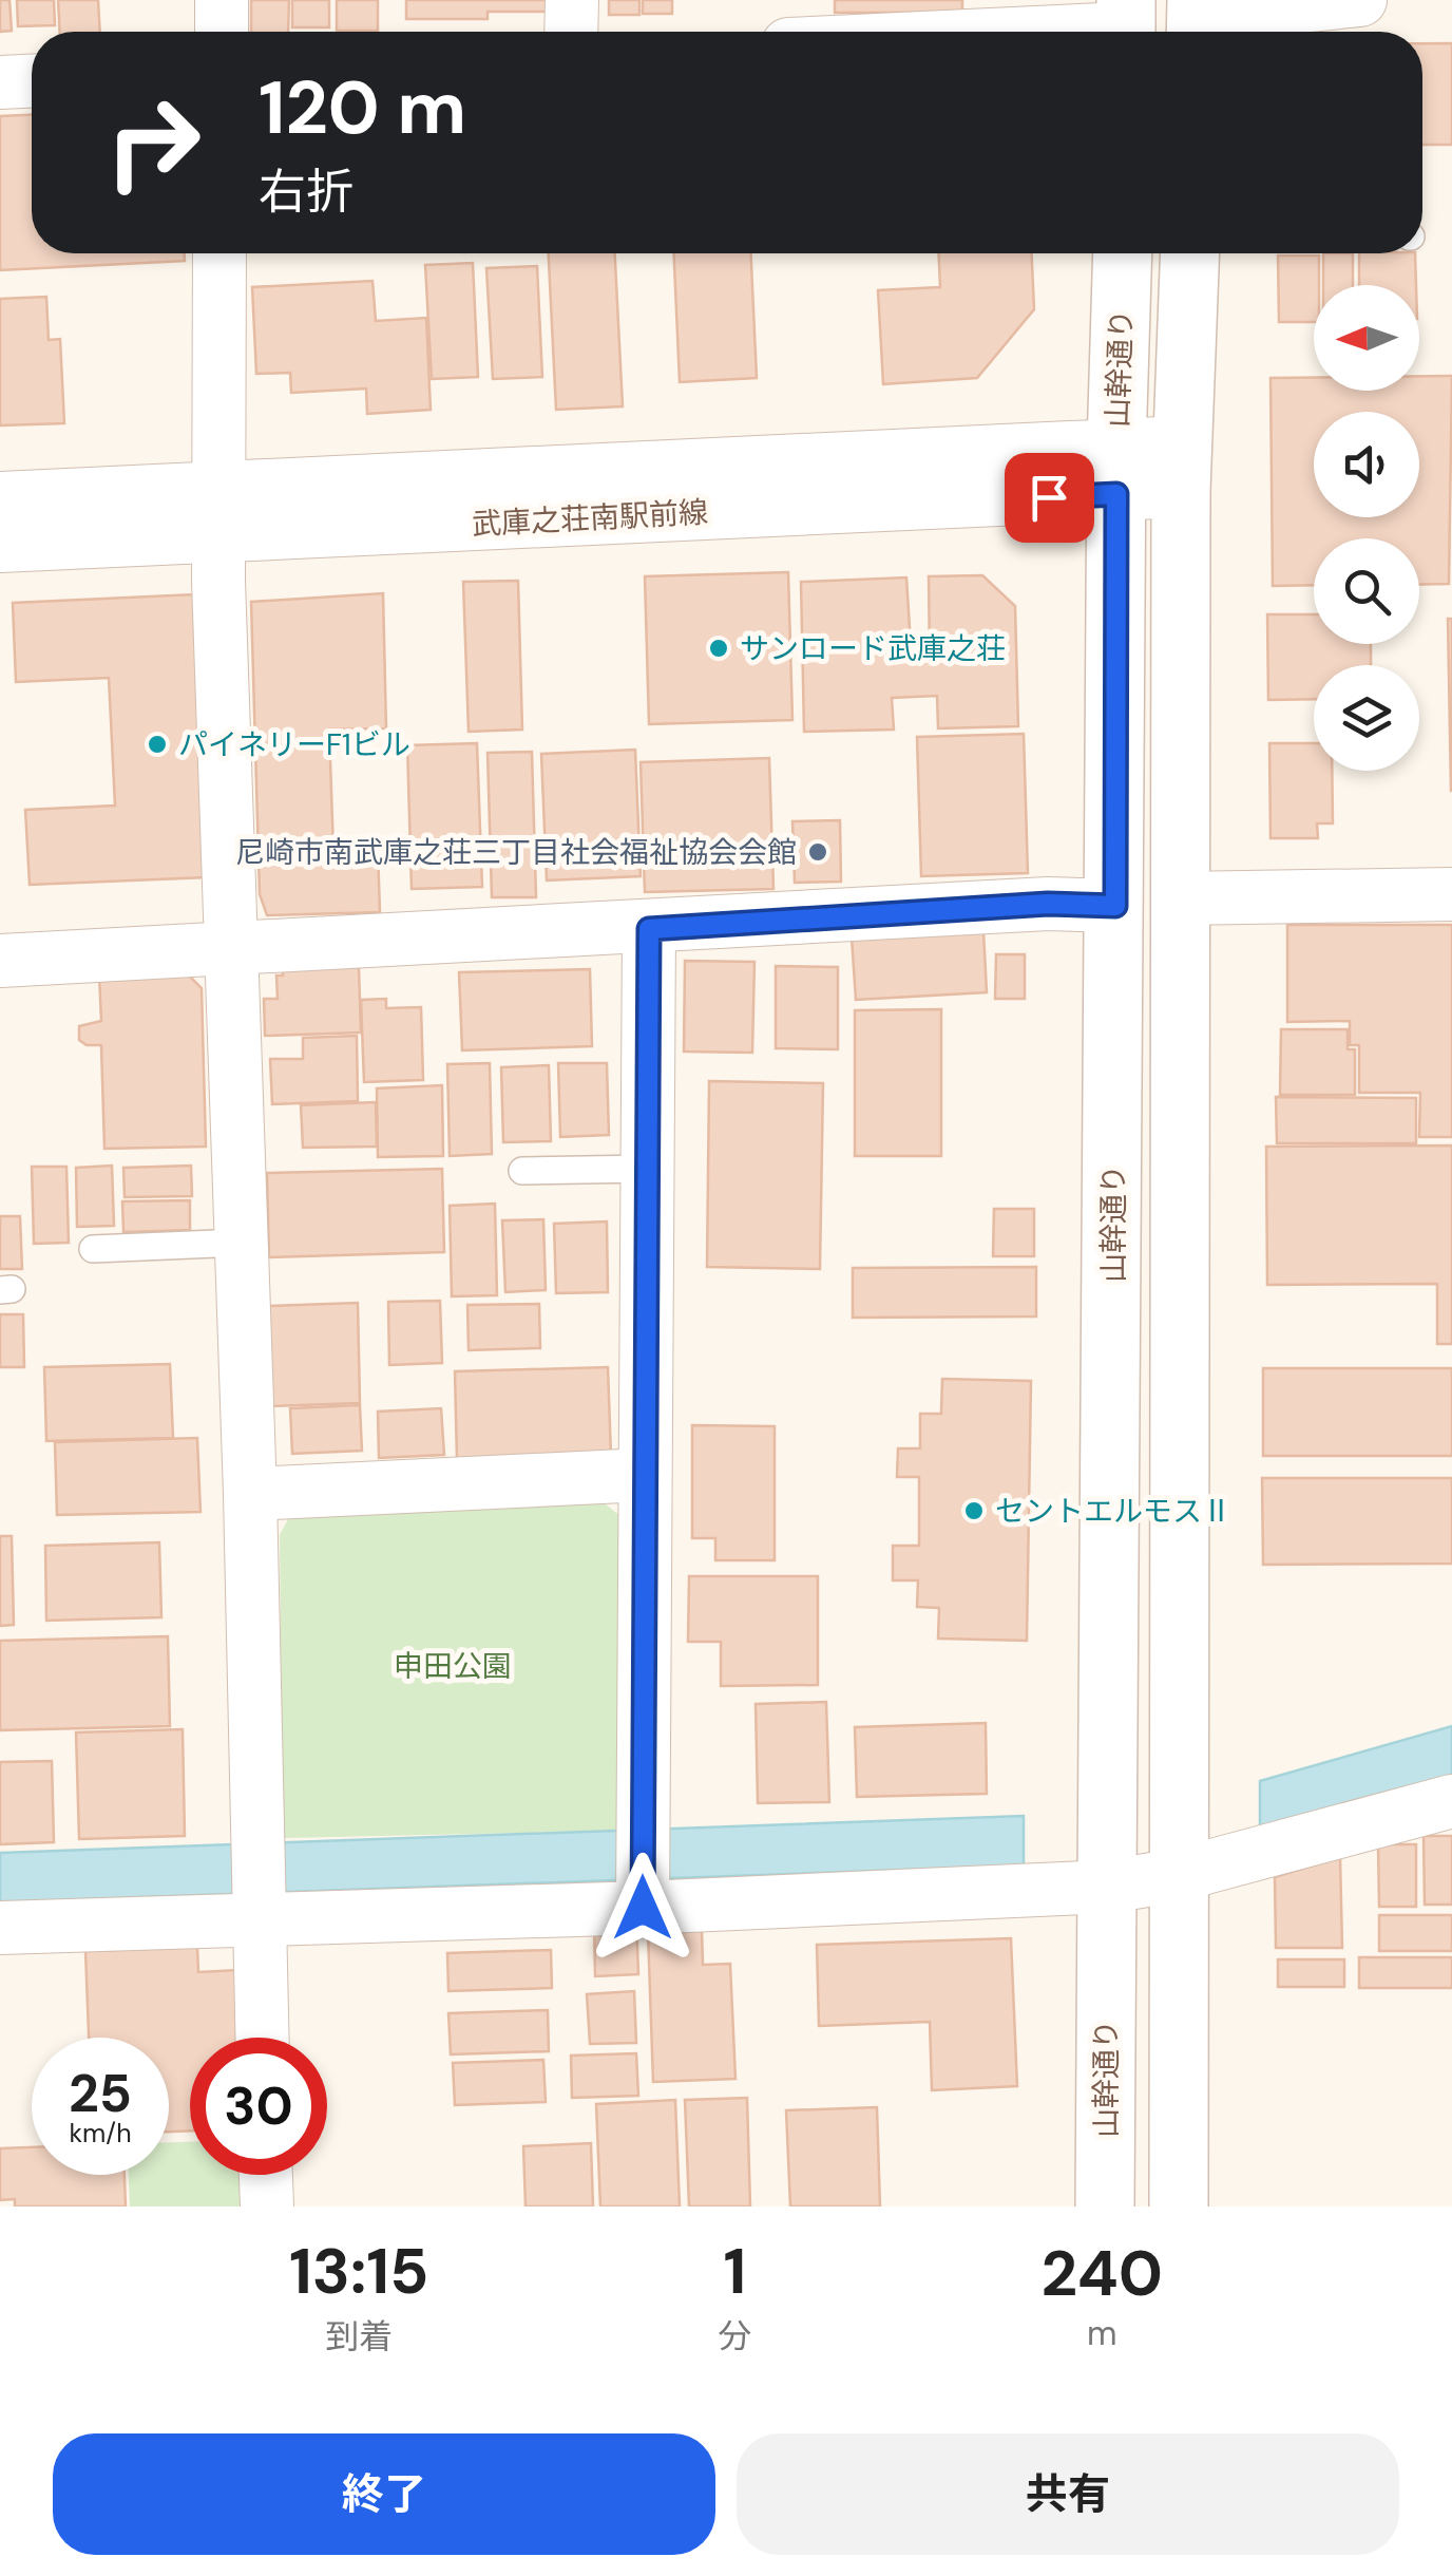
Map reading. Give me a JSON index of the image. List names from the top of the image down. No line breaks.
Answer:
{"streets":{"street":["山幹通り","武庫之荘南駅前線"]},"crossings":[["山幹通り","武庫之荘南駅前線"]],"parks":["申田公園"],"places":["サンロード武庫之荘","パイネリーF1ビル","尼崎市南武庫之荘三丁目社会福祉協会会館","セントエルモスⅡ"],"north":"left","page":{"turn":["120 m","右折"],"speed":"25 km/h","limit":"30","eta":["13:15","到着","1","分","240","m"],"buttons":["終了","共有"]}}
